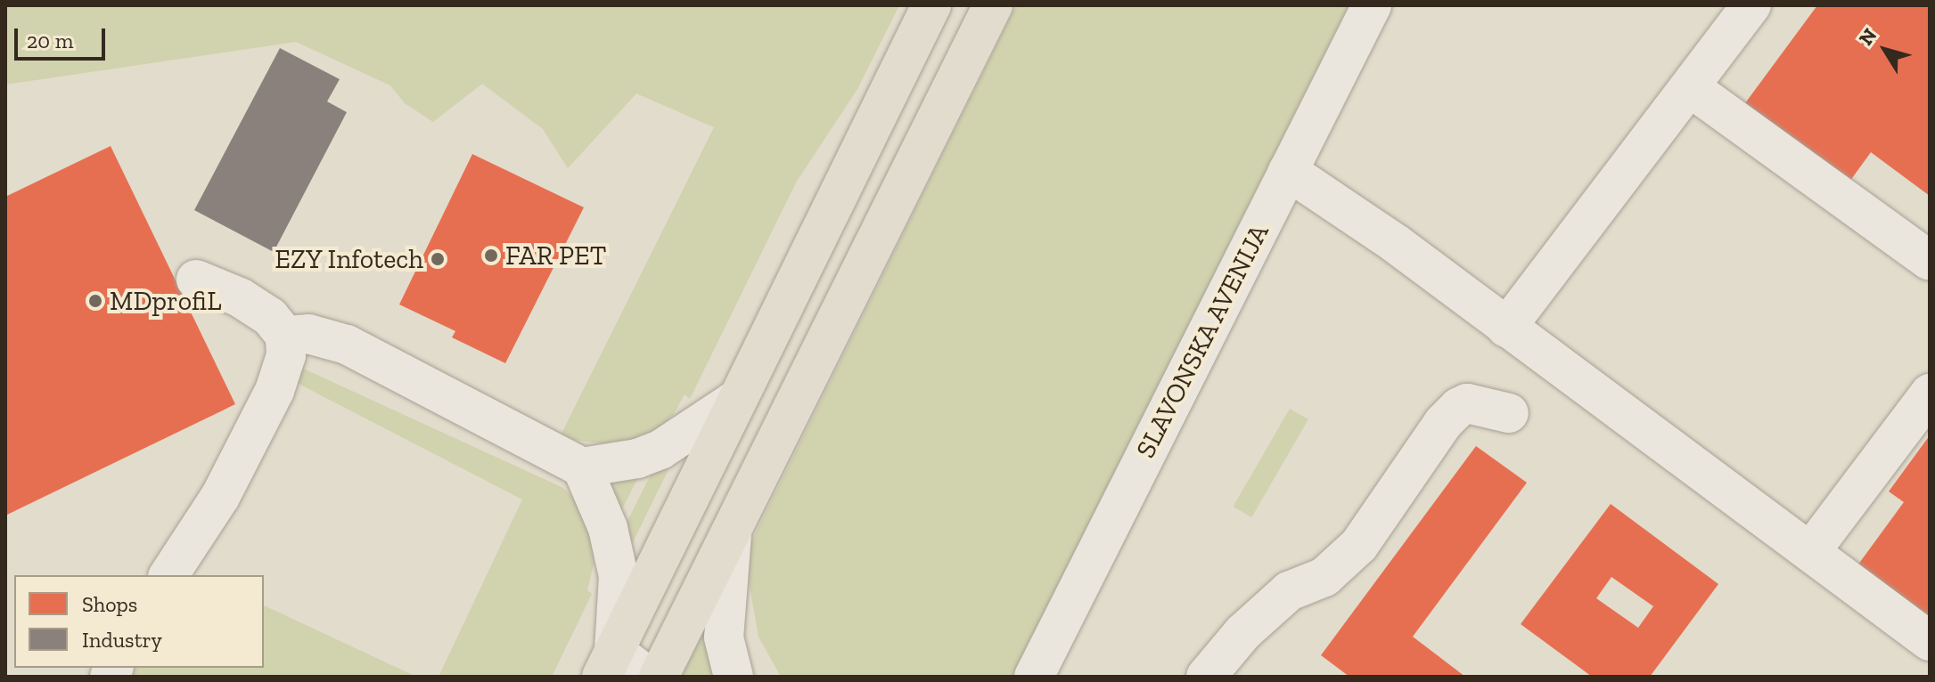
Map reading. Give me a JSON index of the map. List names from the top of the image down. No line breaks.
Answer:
{"streets":{"street":["SLAVONSKA AVENIJA"]},"places":["FAR PET","EZY Infotech","MDprofiL"],"legend":["Shops","Industry"],"scale_bar":"20 m","north":"top left"}
